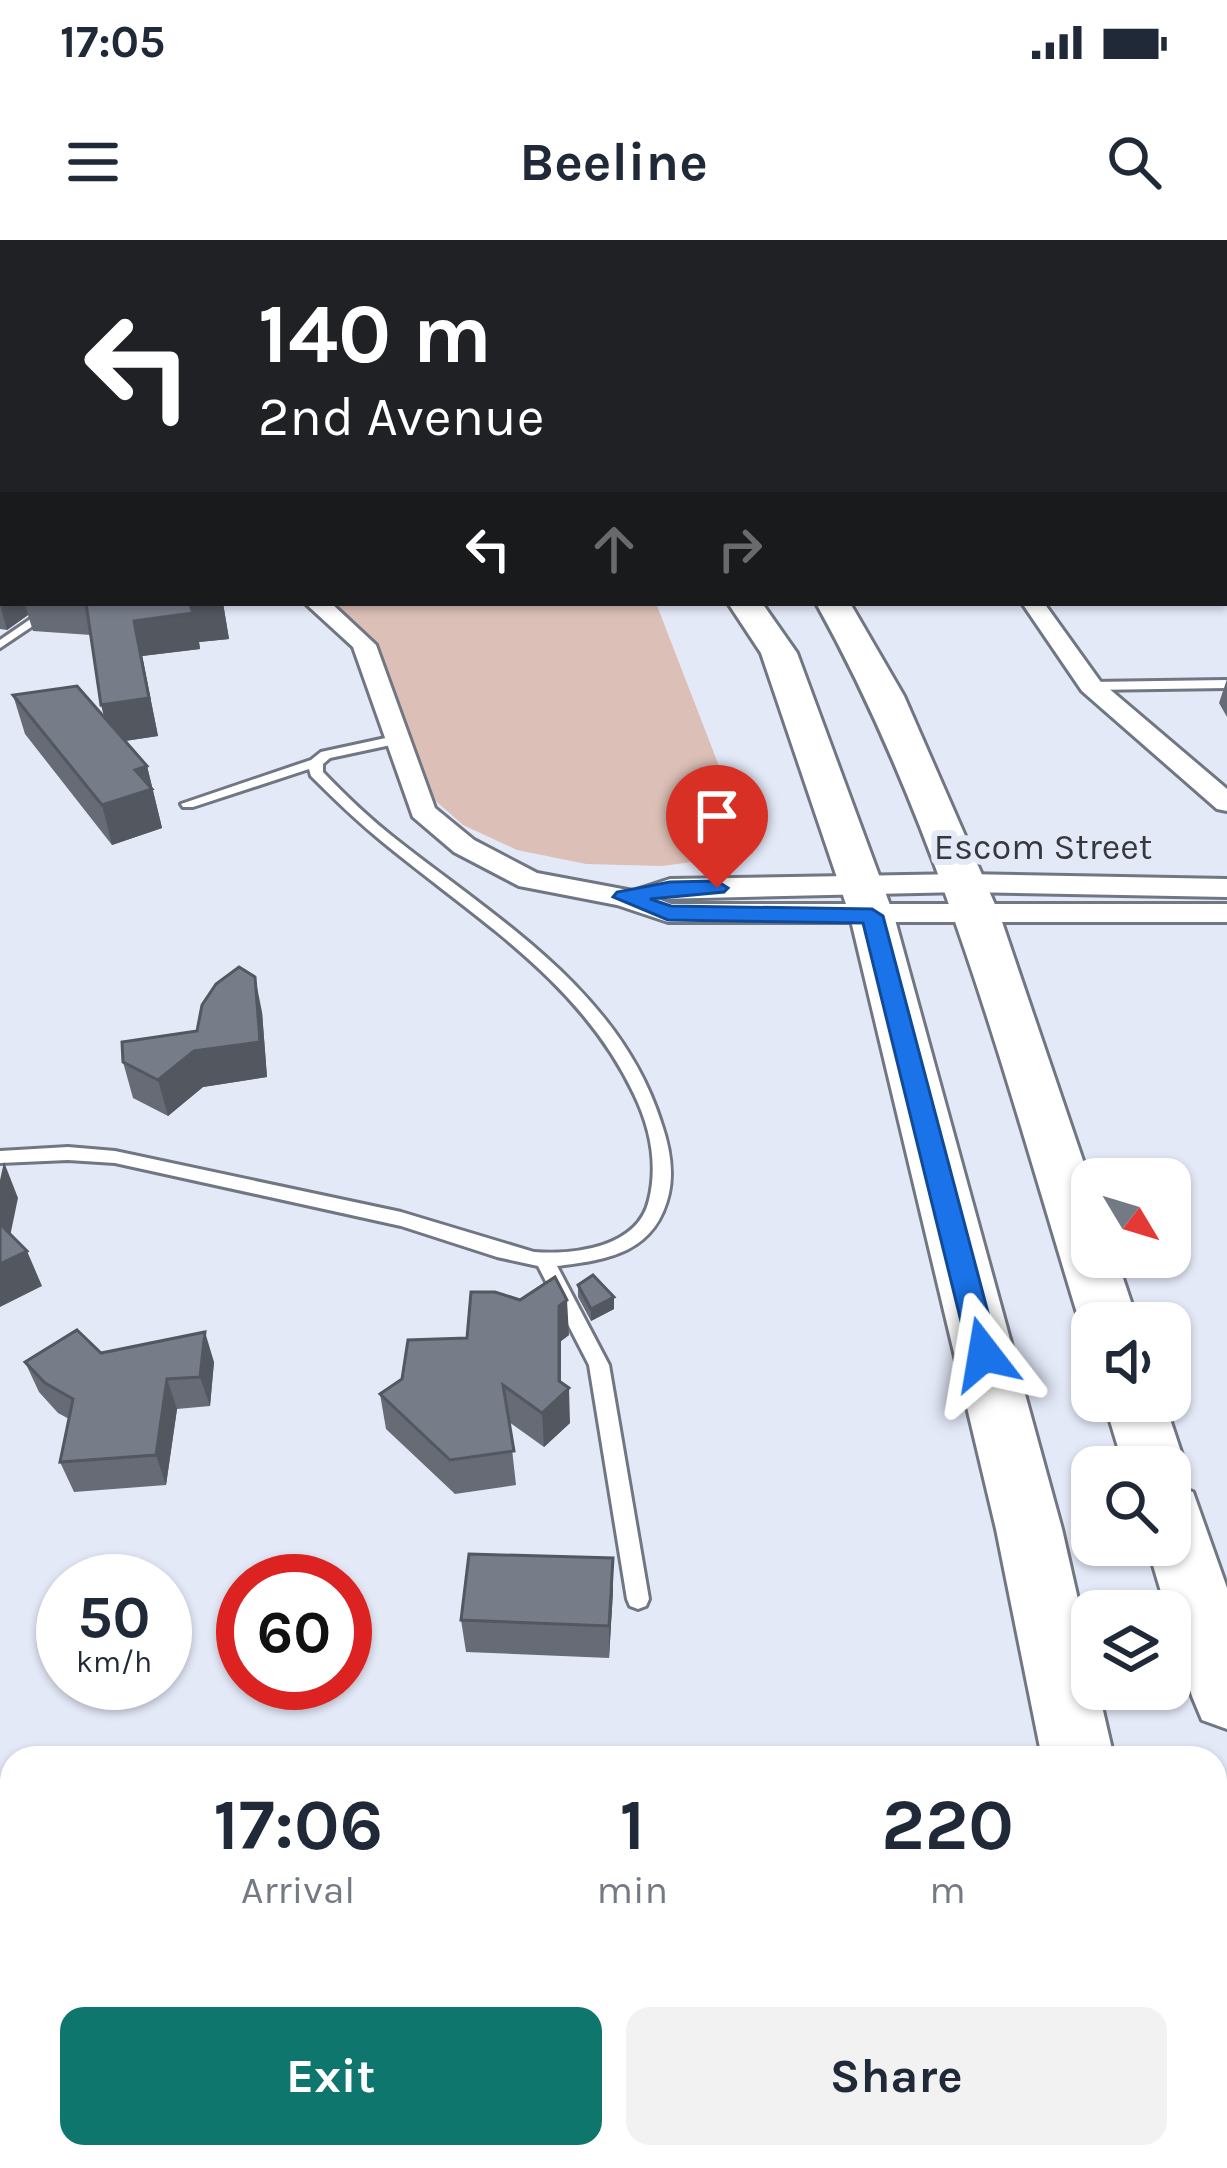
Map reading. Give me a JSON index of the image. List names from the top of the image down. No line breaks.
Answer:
{"streets":{"street":["Escom Street"]},"north":"bottom right","page":{"status":"17:05","header":"Beeline","turn":["140 m","2nd Avenue"],"speed":"50 km/h","limit":"60","eta":["17:06","Arrival","1","min","220","m"],"buttons":["Exit","Share"]}}
